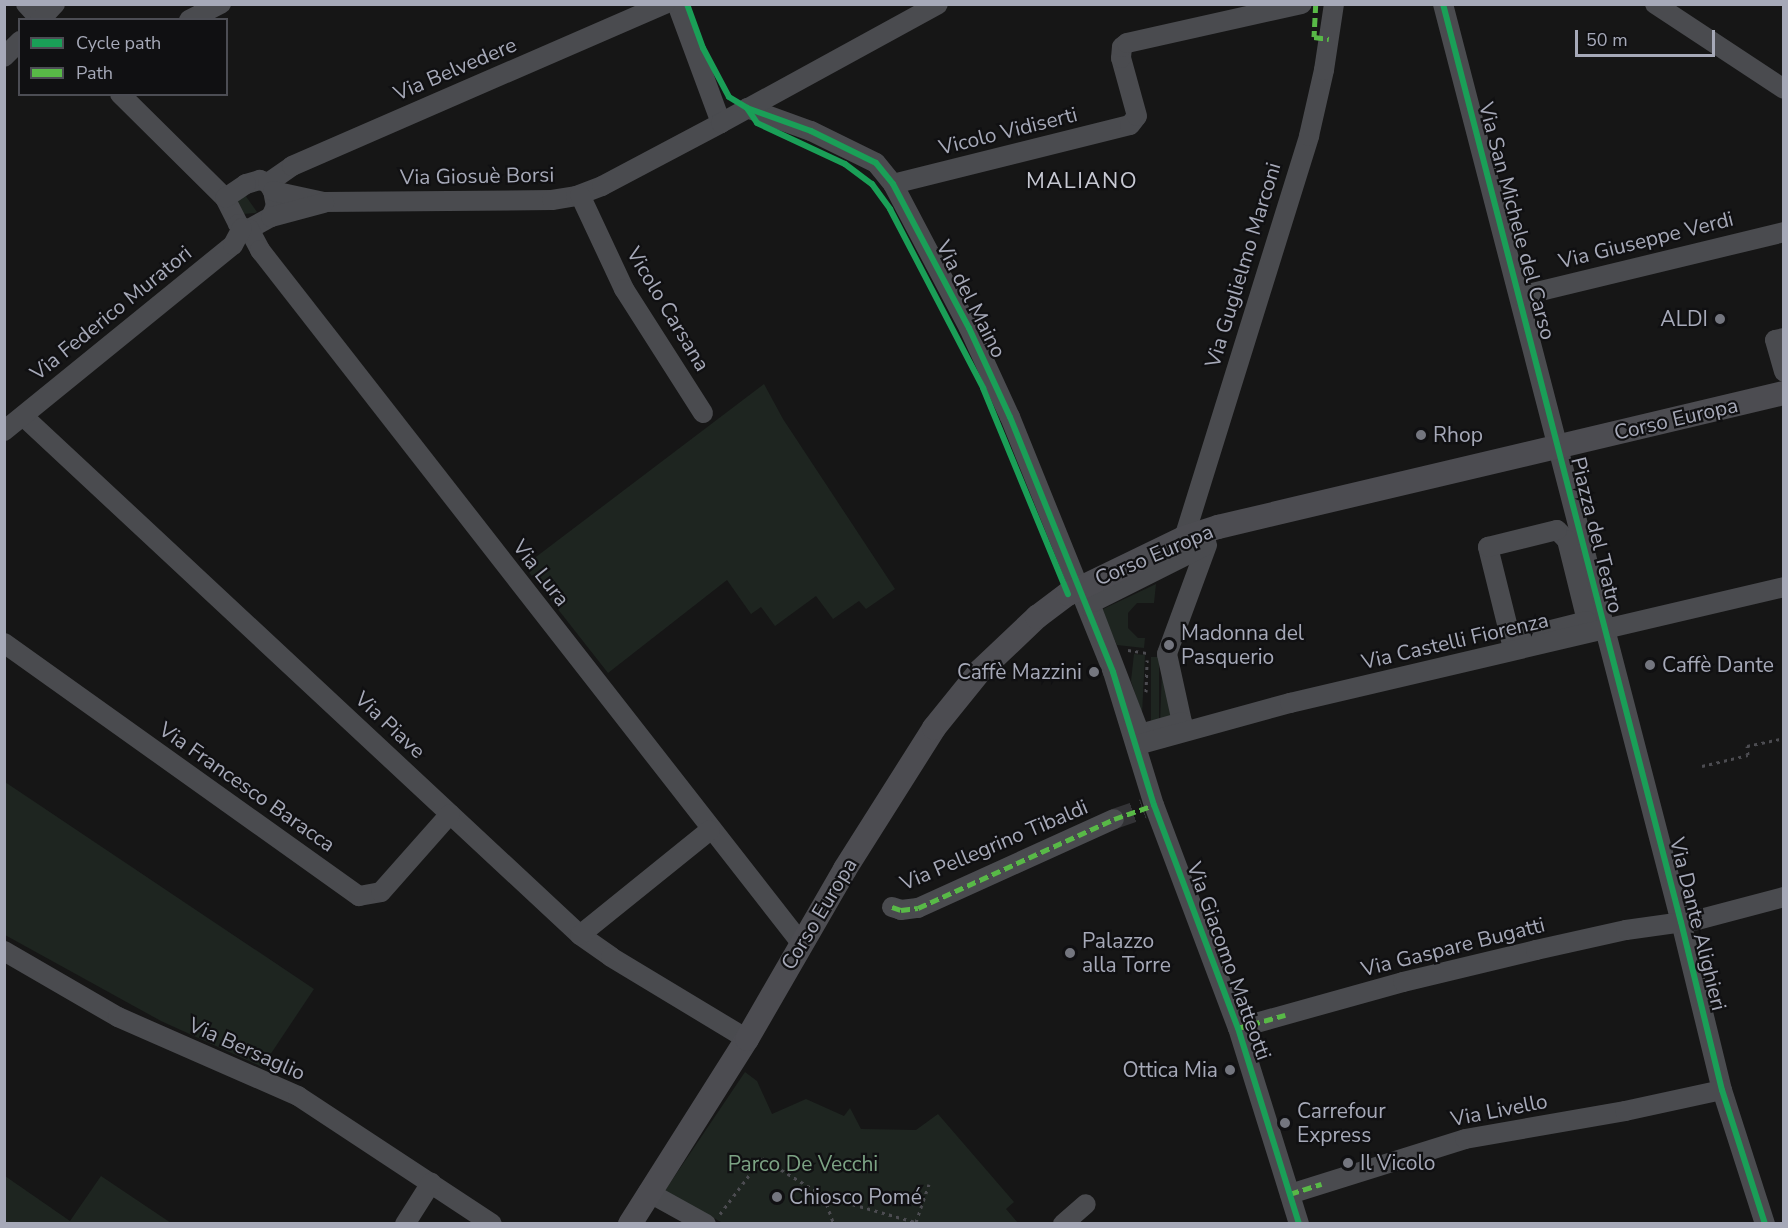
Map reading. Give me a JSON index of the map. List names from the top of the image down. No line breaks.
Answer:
{"streets":{"main road":["Corso Europa"],"street":["Via Belvedere","Vicolo Vidiserti","Via Giosuè Borsi","Via San Michele del Carso","Via Giuseppe Verdi","Via Guglielmo Marconi","Via del Maino","Vicolo Carsana","Via Federico Muratori","Piazza del Teatro","Via Lura","Via Castelli Fiorenza","Via Piave","Via Francesco Baracca","Via Pellegrino Tibaldi","Via Dante Alighieri","Via Gaspare Bugatti","Via Giacomo Matteotti","Via Bersaglio","Via Livello"]},"crossings":[["Via Belvedere","Via Giosuè Borsi"],["Via Belvedere","Via Federico Muratori"],["Via Belvedere","Via Lura"],["Vicolo Vidiserti","Via del Maino"],["Via Giosuè Borsi","Via del Maino"],["Via Giosuè Borsi","Vicolo Carsana"],["Via Giosuè Borsi","Via Federico Muratori"],["Via Giosuè Borsi","Via Lura"],["Via San Michele del Carso","Via Giuseppe Verdi"],["Via San Michele del Carso","Corso Europa"],["Via San Michele del Carso","Piazza del Teatro"],["Via Guglielmo Marconi","Corso Europa"],["Via del Maino","Corso Europa"],["Via del Maino","Via Castelli Fiorenza"],["Via del Maino","Via Giacomo Matteotti"],["Via Federico Muratori","Via Lura"],["Via Federico Muratori","Via Piave"],["Corso Europa","Piazza del Teatro"],["Corso Europa","Via Lura"],["Corso Europa","Via Piave"],["Piazza del Teatro","Via Castelli Fiorenza"],["Piazza del Teatro","Via Dante Alighieri"],["Via Castelli Fiorenza","Via Dante Alighieri"],["Via Castelli Fiorenza","Via Giacomo Matteotti"],["Via Piave","Via Francesco Baracca"],["Via Dante Alighieri","Via Gaspare Bugatti"],["Via Dante Alighieri","Via Livello"],["Via Gaspare Bugatti","Via Giacomo Matteotti"],["Via Giacomo Matteotti","Via Livello"]],"districts":["MALIANO"],"parks":["Parco De Vecchi"],"places":["ALDI","Rhop","Madonna del Pasquerio","Caffè Dante","Caffè Mazzini","Palazzo alla Torre","Ottica Mia","Carrefour Express","Il Vicolo","Chiosco Pomé"],"legend":["Cycle path","Path"],"scale_bar":"50 m"}
